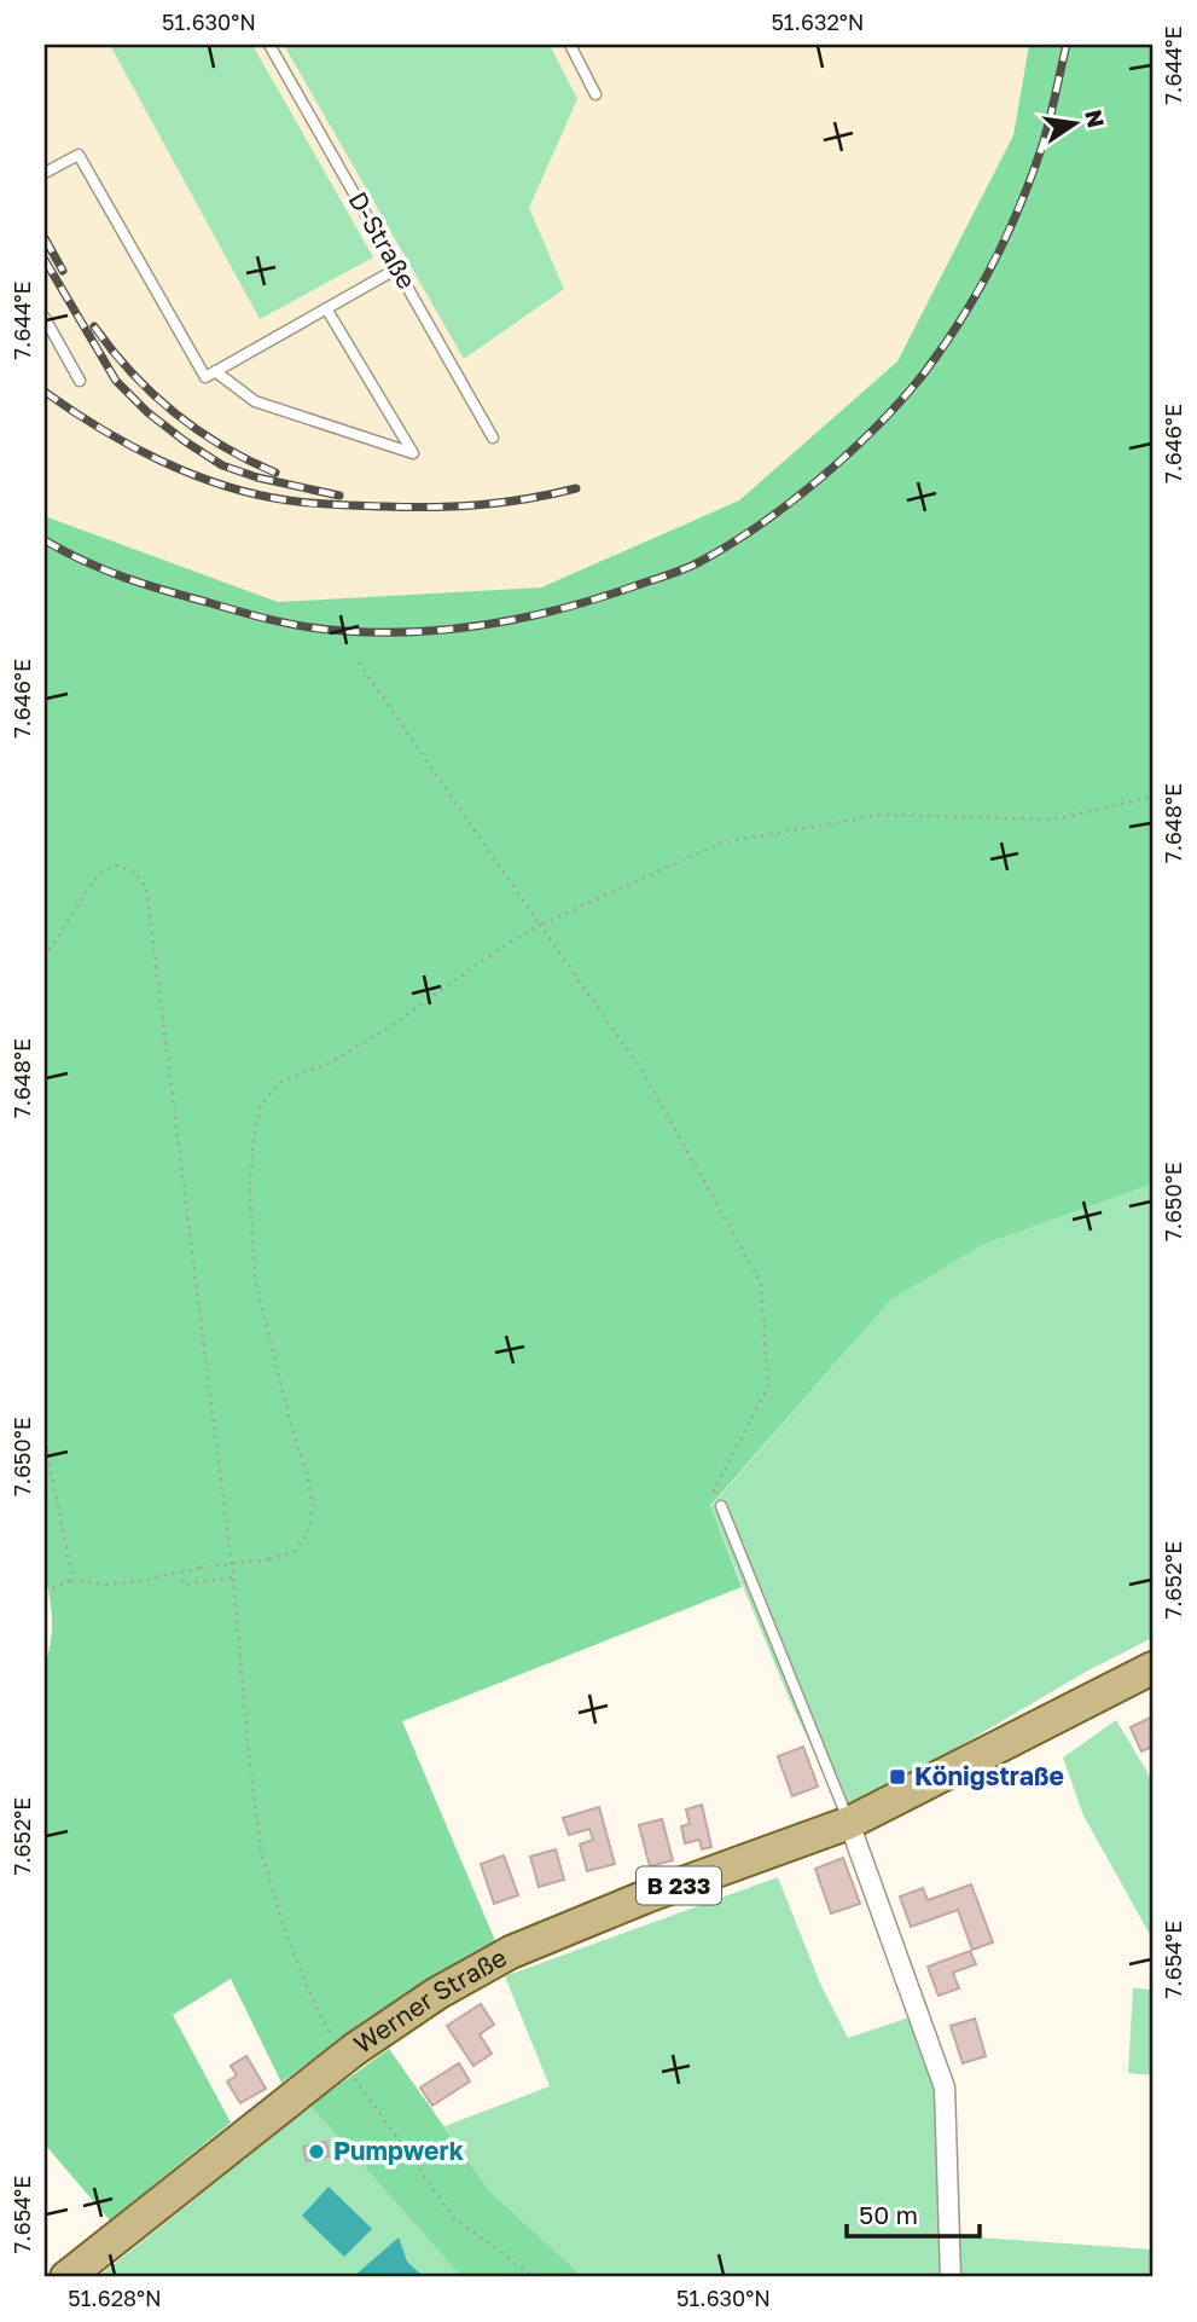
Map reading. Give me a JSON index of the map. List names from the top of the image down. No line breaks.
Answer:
{"streets":{"main road":["B 233","Werner Straße"],"lane":["D-Straße"]},"places":{"transit":["Königstraße"],"other":["Pumpwerk"]},"scale_bar":"50 m","north":"right","coordinates":["51.630°N","51.632°N","7.644°E","7.646°E","7.648°E","7.650°E","7.652°E","7.654°E","51.628°N"]}
